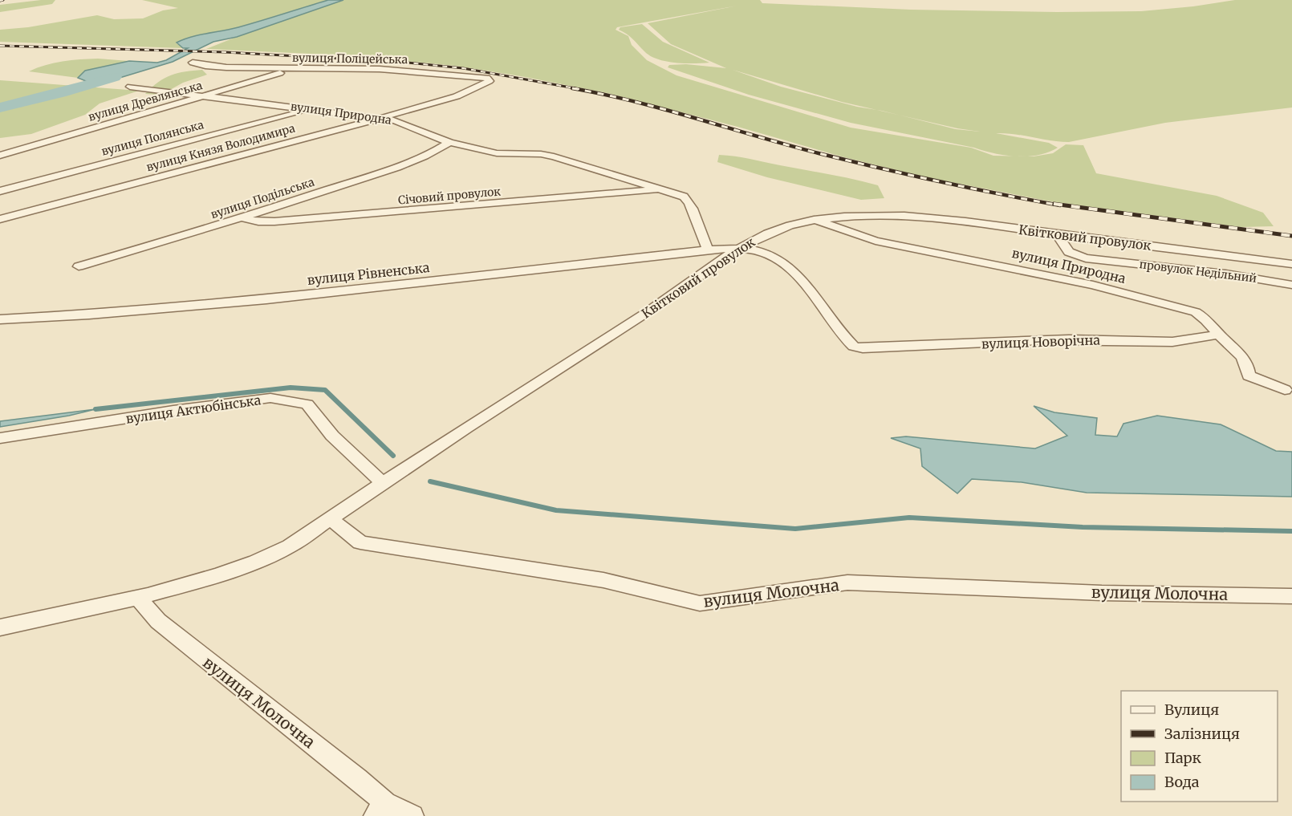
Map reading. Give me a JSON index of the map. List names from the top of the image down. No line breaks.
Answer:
{"streets":{"street":["вулиця Поліцейська","вулиця Древлянська","вулиця Природна","вулиця Полянська","вулиця Князя Володимира","Січовий провулок","вулиця Подільська","Квітковий провулок","провулок Недільний","вулиця Рівненська","вулиця Новорічна","вулиця Актюбінська","вулиця Молочна"]},"crossings":[["вулиця Поліцейська","вулиця Древлянська"],["вулиця Поліцейська","вулиця Князя Володимира"],["вулиця Древлянська","вулиця Природна"],["вулиця Природна","вулиця Полянська"],["вулиця Природна","вулиця Князя Володимира"],["вулиця Природна","Січовий провулок"],["вулиця Природна","вулиця Подільська"],["вулиця Природна","Квітковий провулок"],["вулиця Природна","вулиця Рівненська"],["вулиця Природна","вулиця Новорічна"],["Січовий провулок","вулиця Подільська"],["Квітковий провулок","провулок Недільний"],["Квітковий провулок","вулиця Рівненська"],["Квітковий провулок","вулиця Новорічна"],["Квітковий провулок","вулиця Актюбінська"],["Квітковий провулок","вулиця Молочна"],["вулиця Рівненська","вулиця Новорічна"]],"legend":["Вулиця","Залізниця","Парк","Вода"]}
